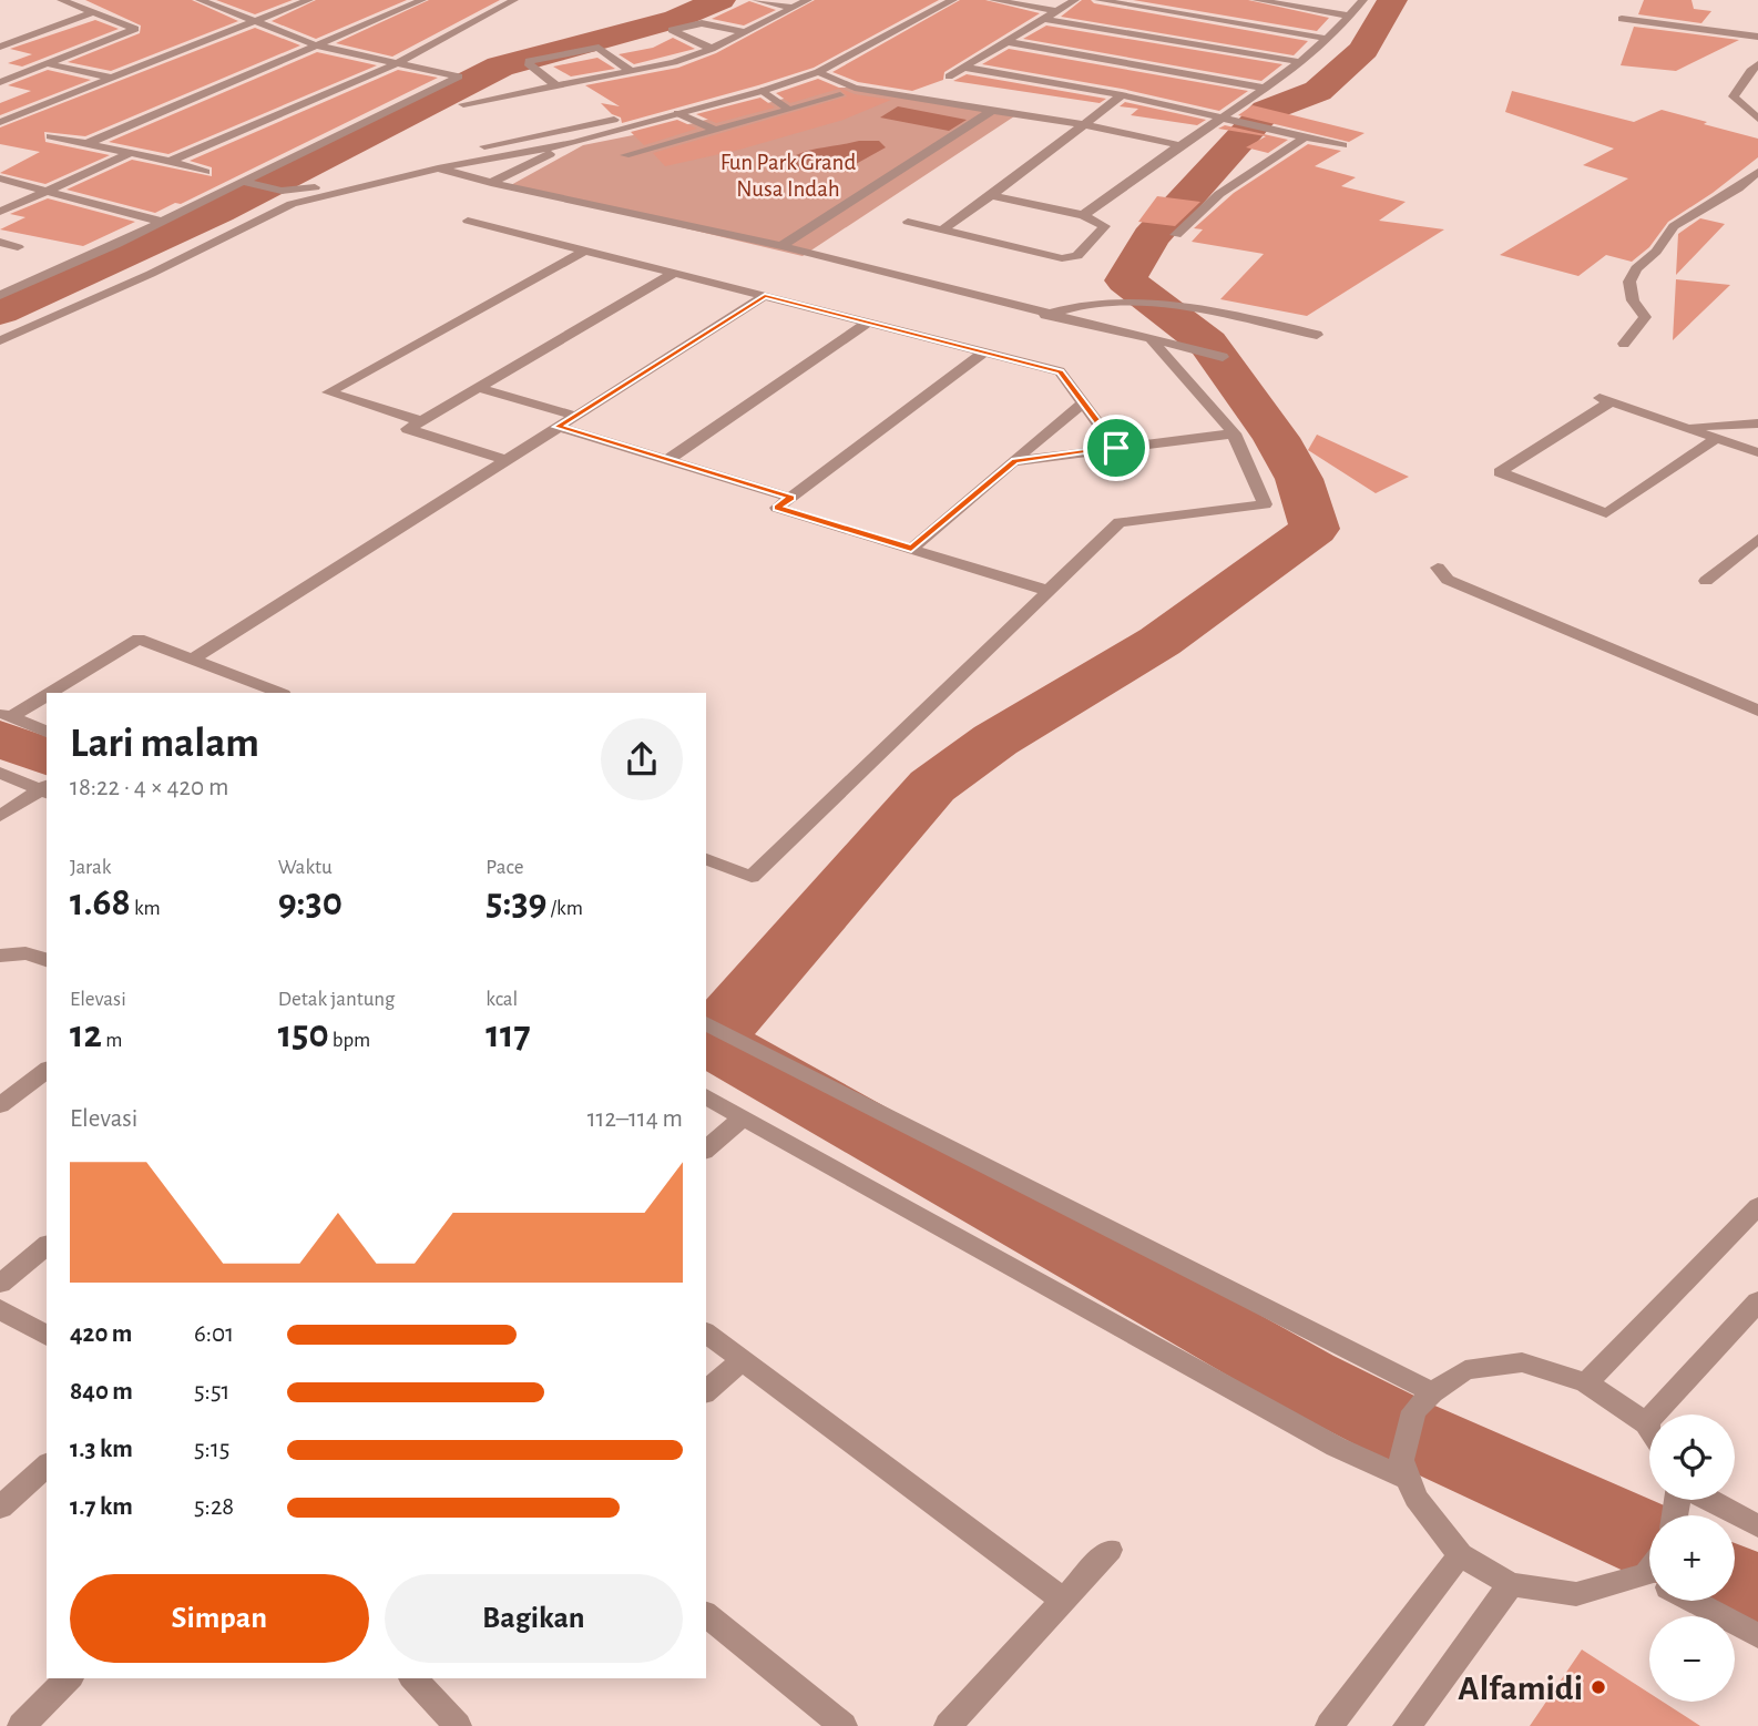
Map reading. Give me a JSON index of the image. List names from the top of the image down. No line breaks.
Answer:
{"parks":["Fun Park Grand Nusa Indah"],"places":["Alfamidi"],"page":{"heading":["Lari malam","18:22 · 4 × 420 m"],"stats":[["Jarak","1.68 km"],["Waktu","9:30"],["Pace","5:39 /km"],["Elevasi","12 m"],["Detak jantung","150 bpm"],["kcal","117"]],"chart":["Elevasi","112–114 m"],"list":[{"name":"420 m","note":"6:01"},{"name":"840 m","note":"5:51"},{"name":"1.3 km","note":"5:15"},{"name":"1.7 km","note":"5:28"}],"map_buttons":["+","−"],"buttons":["Simpan","Bagikan"]}}
